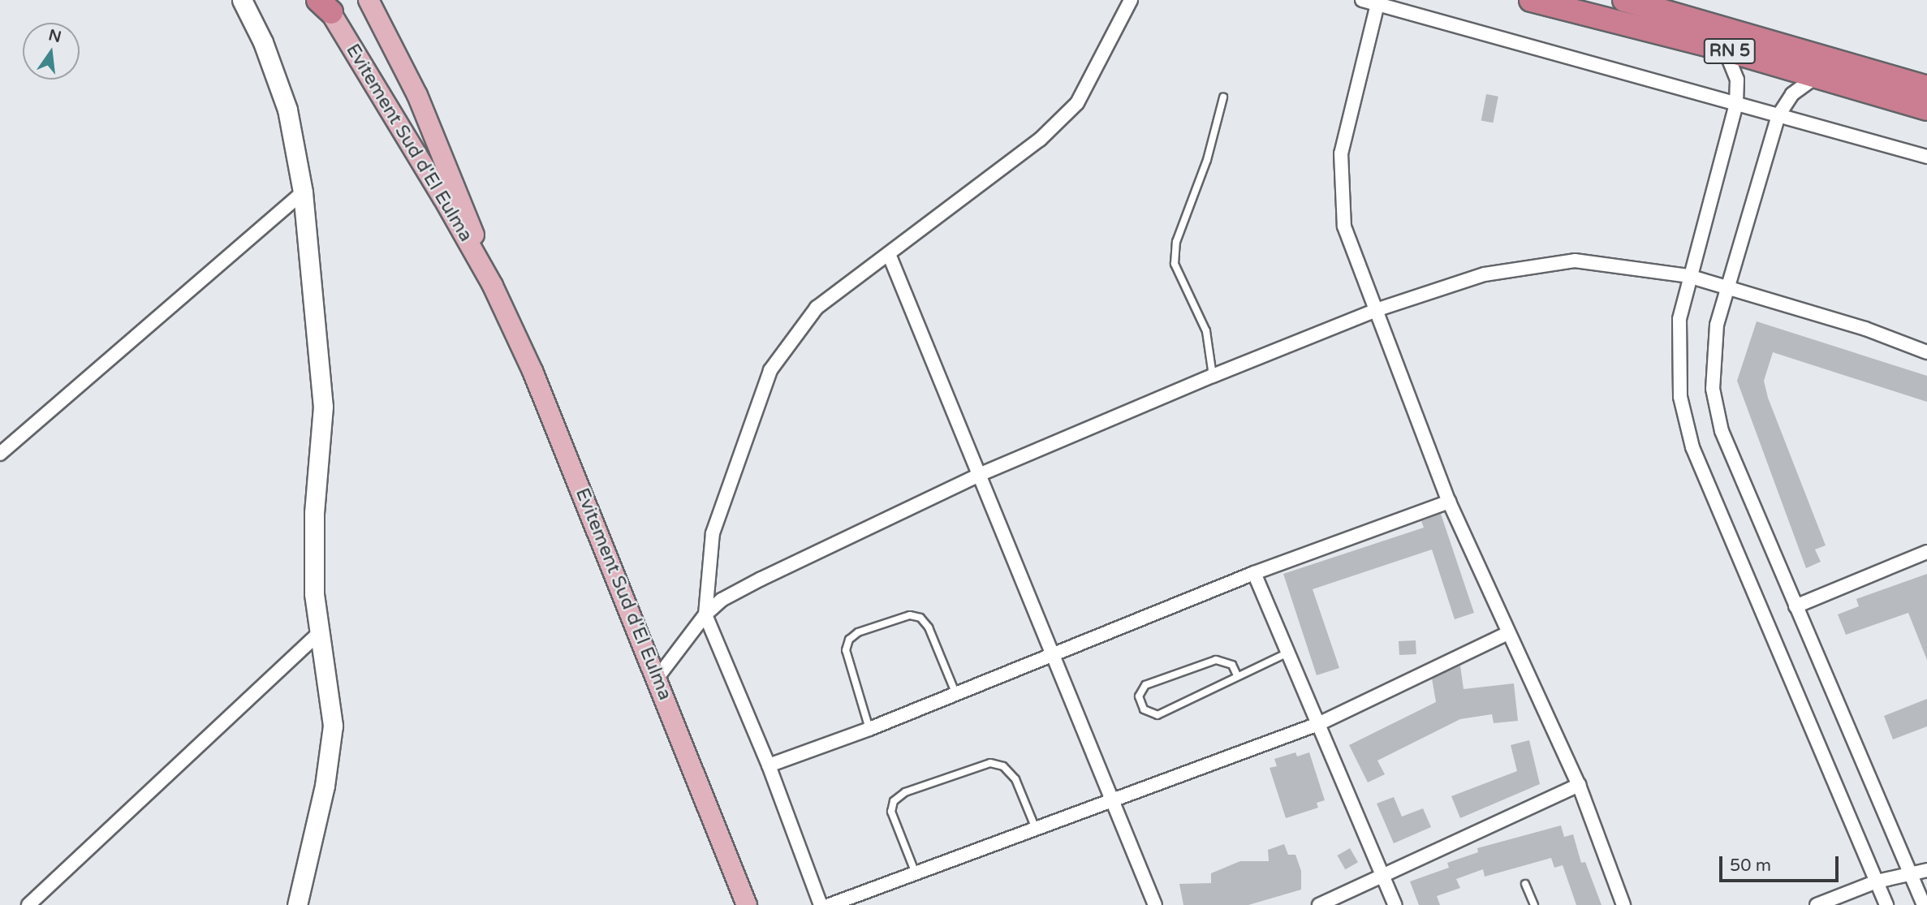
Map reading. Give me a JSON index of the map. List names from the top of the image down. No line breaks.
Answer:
{"streets":{"highway":["RN 5"],"main road":["Evitement Sud d'El Eulma"]},"scale_bar":"50 m","north":"top"}
